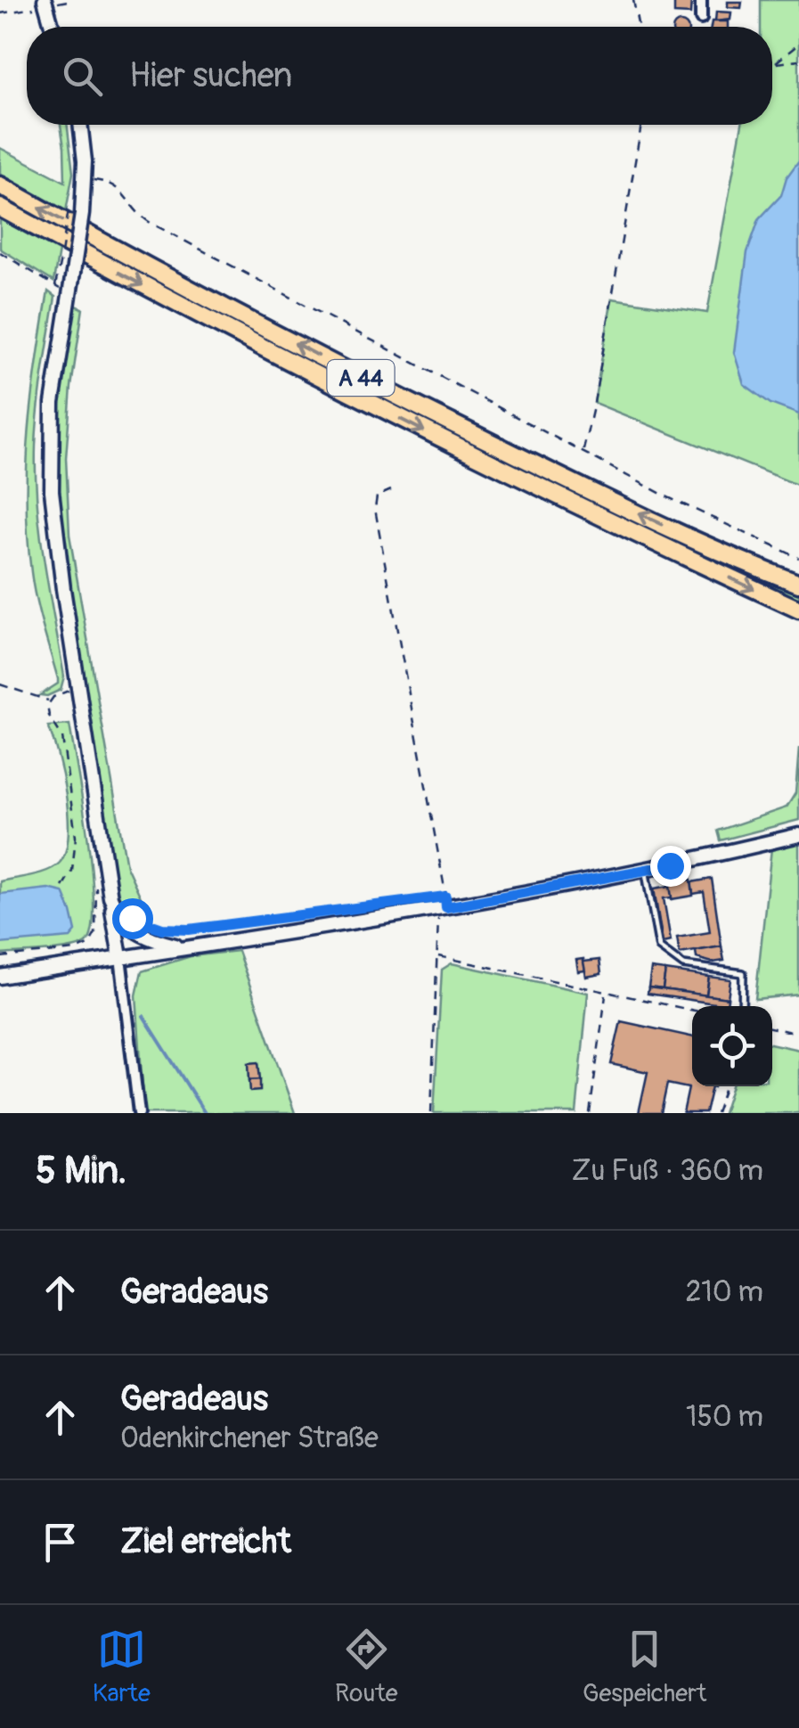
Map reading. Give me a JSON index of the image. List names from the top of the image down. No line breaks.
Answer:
{"streets":{"highway":["A 44"]},"page":{"search":"Hier suchen","heading":["5 Min.","Zu Fuß · 360 m"],"list":[["Geradeaus","210 m"],["Geradeaus","Odenkirchener Straße","150 m"],"Ziel erreicht"],"nav":["Karte","Route","Gespeichert"]}}
